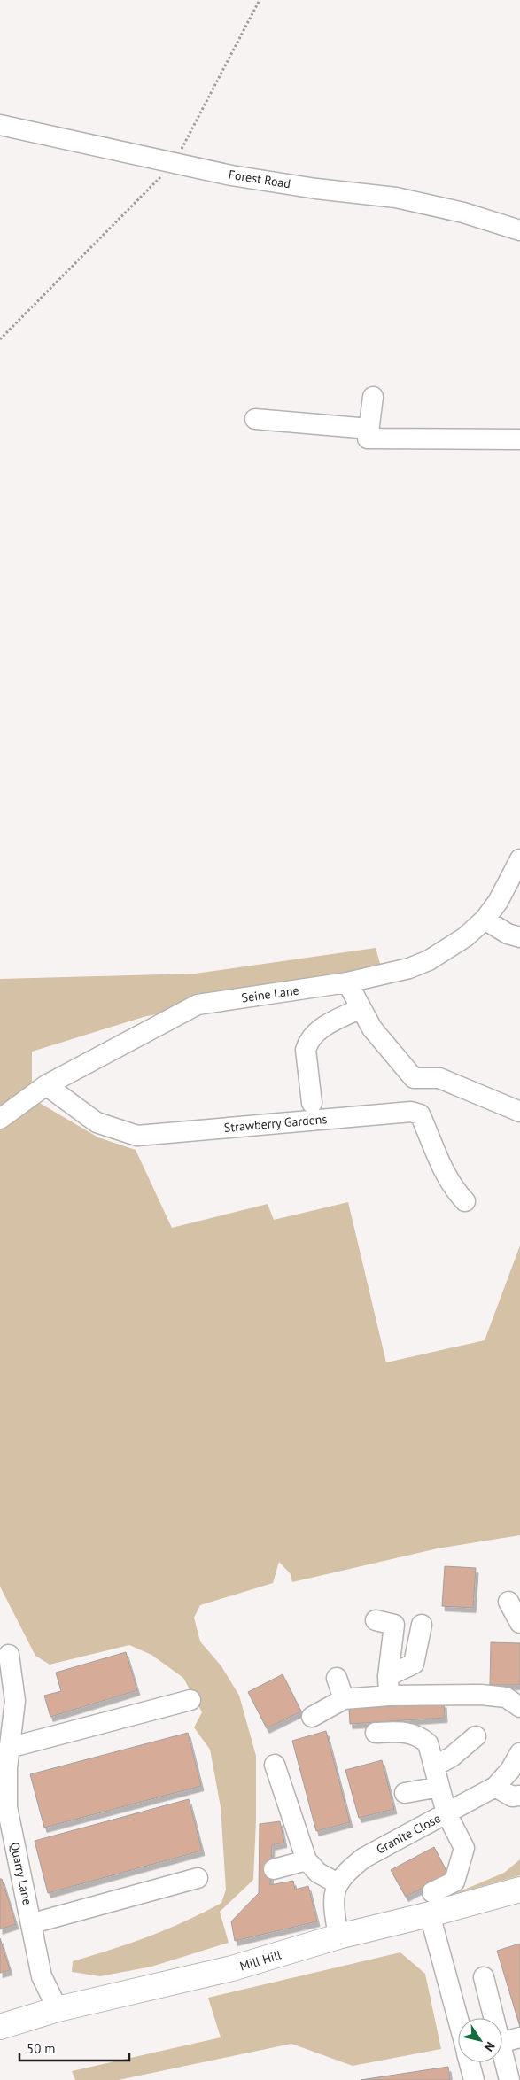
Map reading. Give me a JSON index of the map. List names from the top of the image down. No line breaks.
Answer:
{"streets":{"main road":["Mill Hill"],"street":["Forest Road","Seine Lane","Strawberry Gardens","Granite Close","Quarry Lane"]},"crossings":[["Seine Lane","Strawberry Gardens"],["Quarry Lane","Mill Hill"]],"scale_bar":"50 m","north":"bottom right"}
